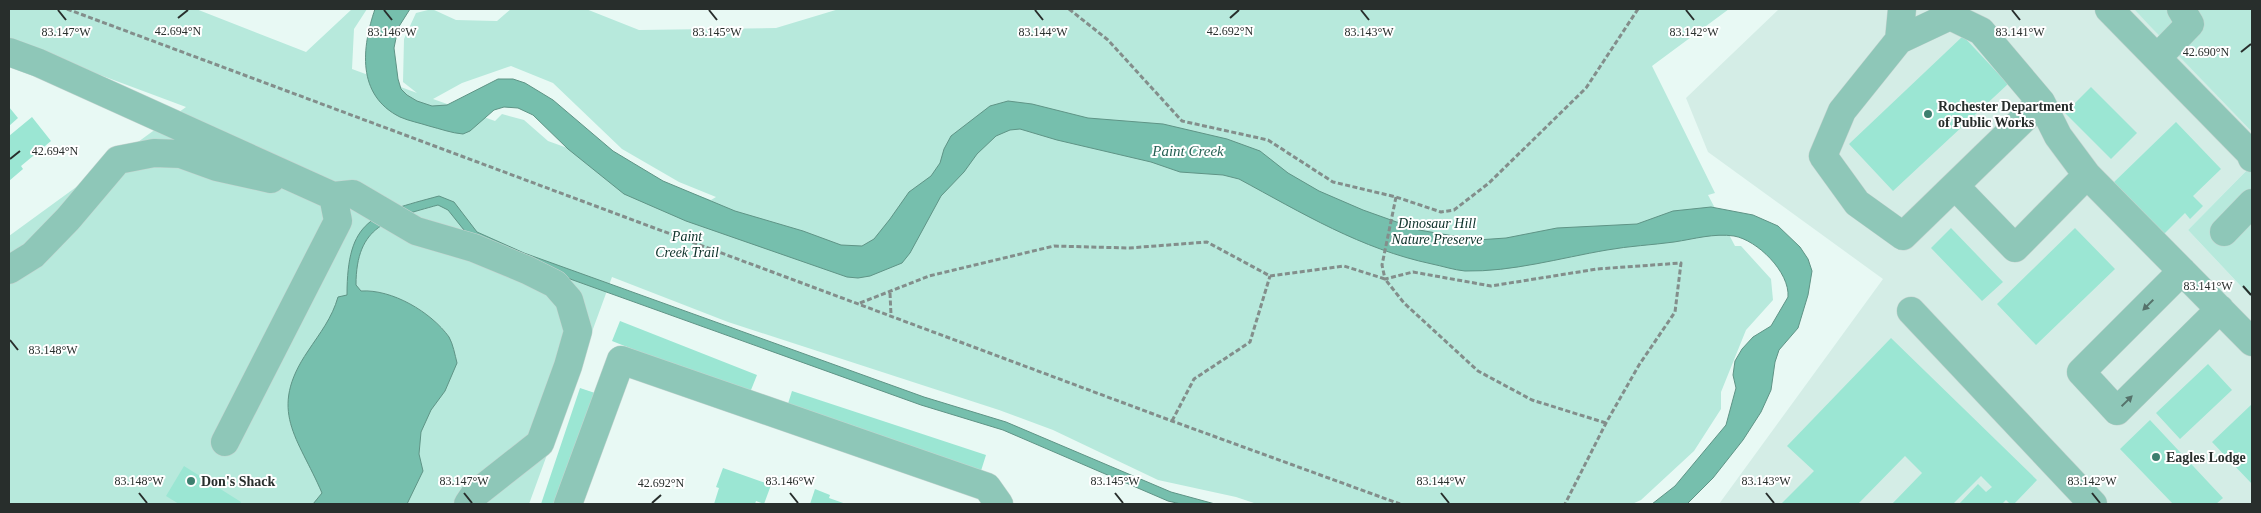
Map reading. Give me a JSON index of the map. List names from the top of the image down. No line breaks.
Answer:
{"water":["Paint Creek"],"parks":["Dinosaur Hill Nature Preserve","Paint Creek Trail"],"places":["Rochester Department of Public Works","Eagles Lodge","Don's Shack"],"coordinates":["42.694°N","42.692°N","83.147°W","83.146°W","83.145°W","83.144°W","83.142°W","83.141°W","83.143°W","42.690°N","83.148°W"]}
